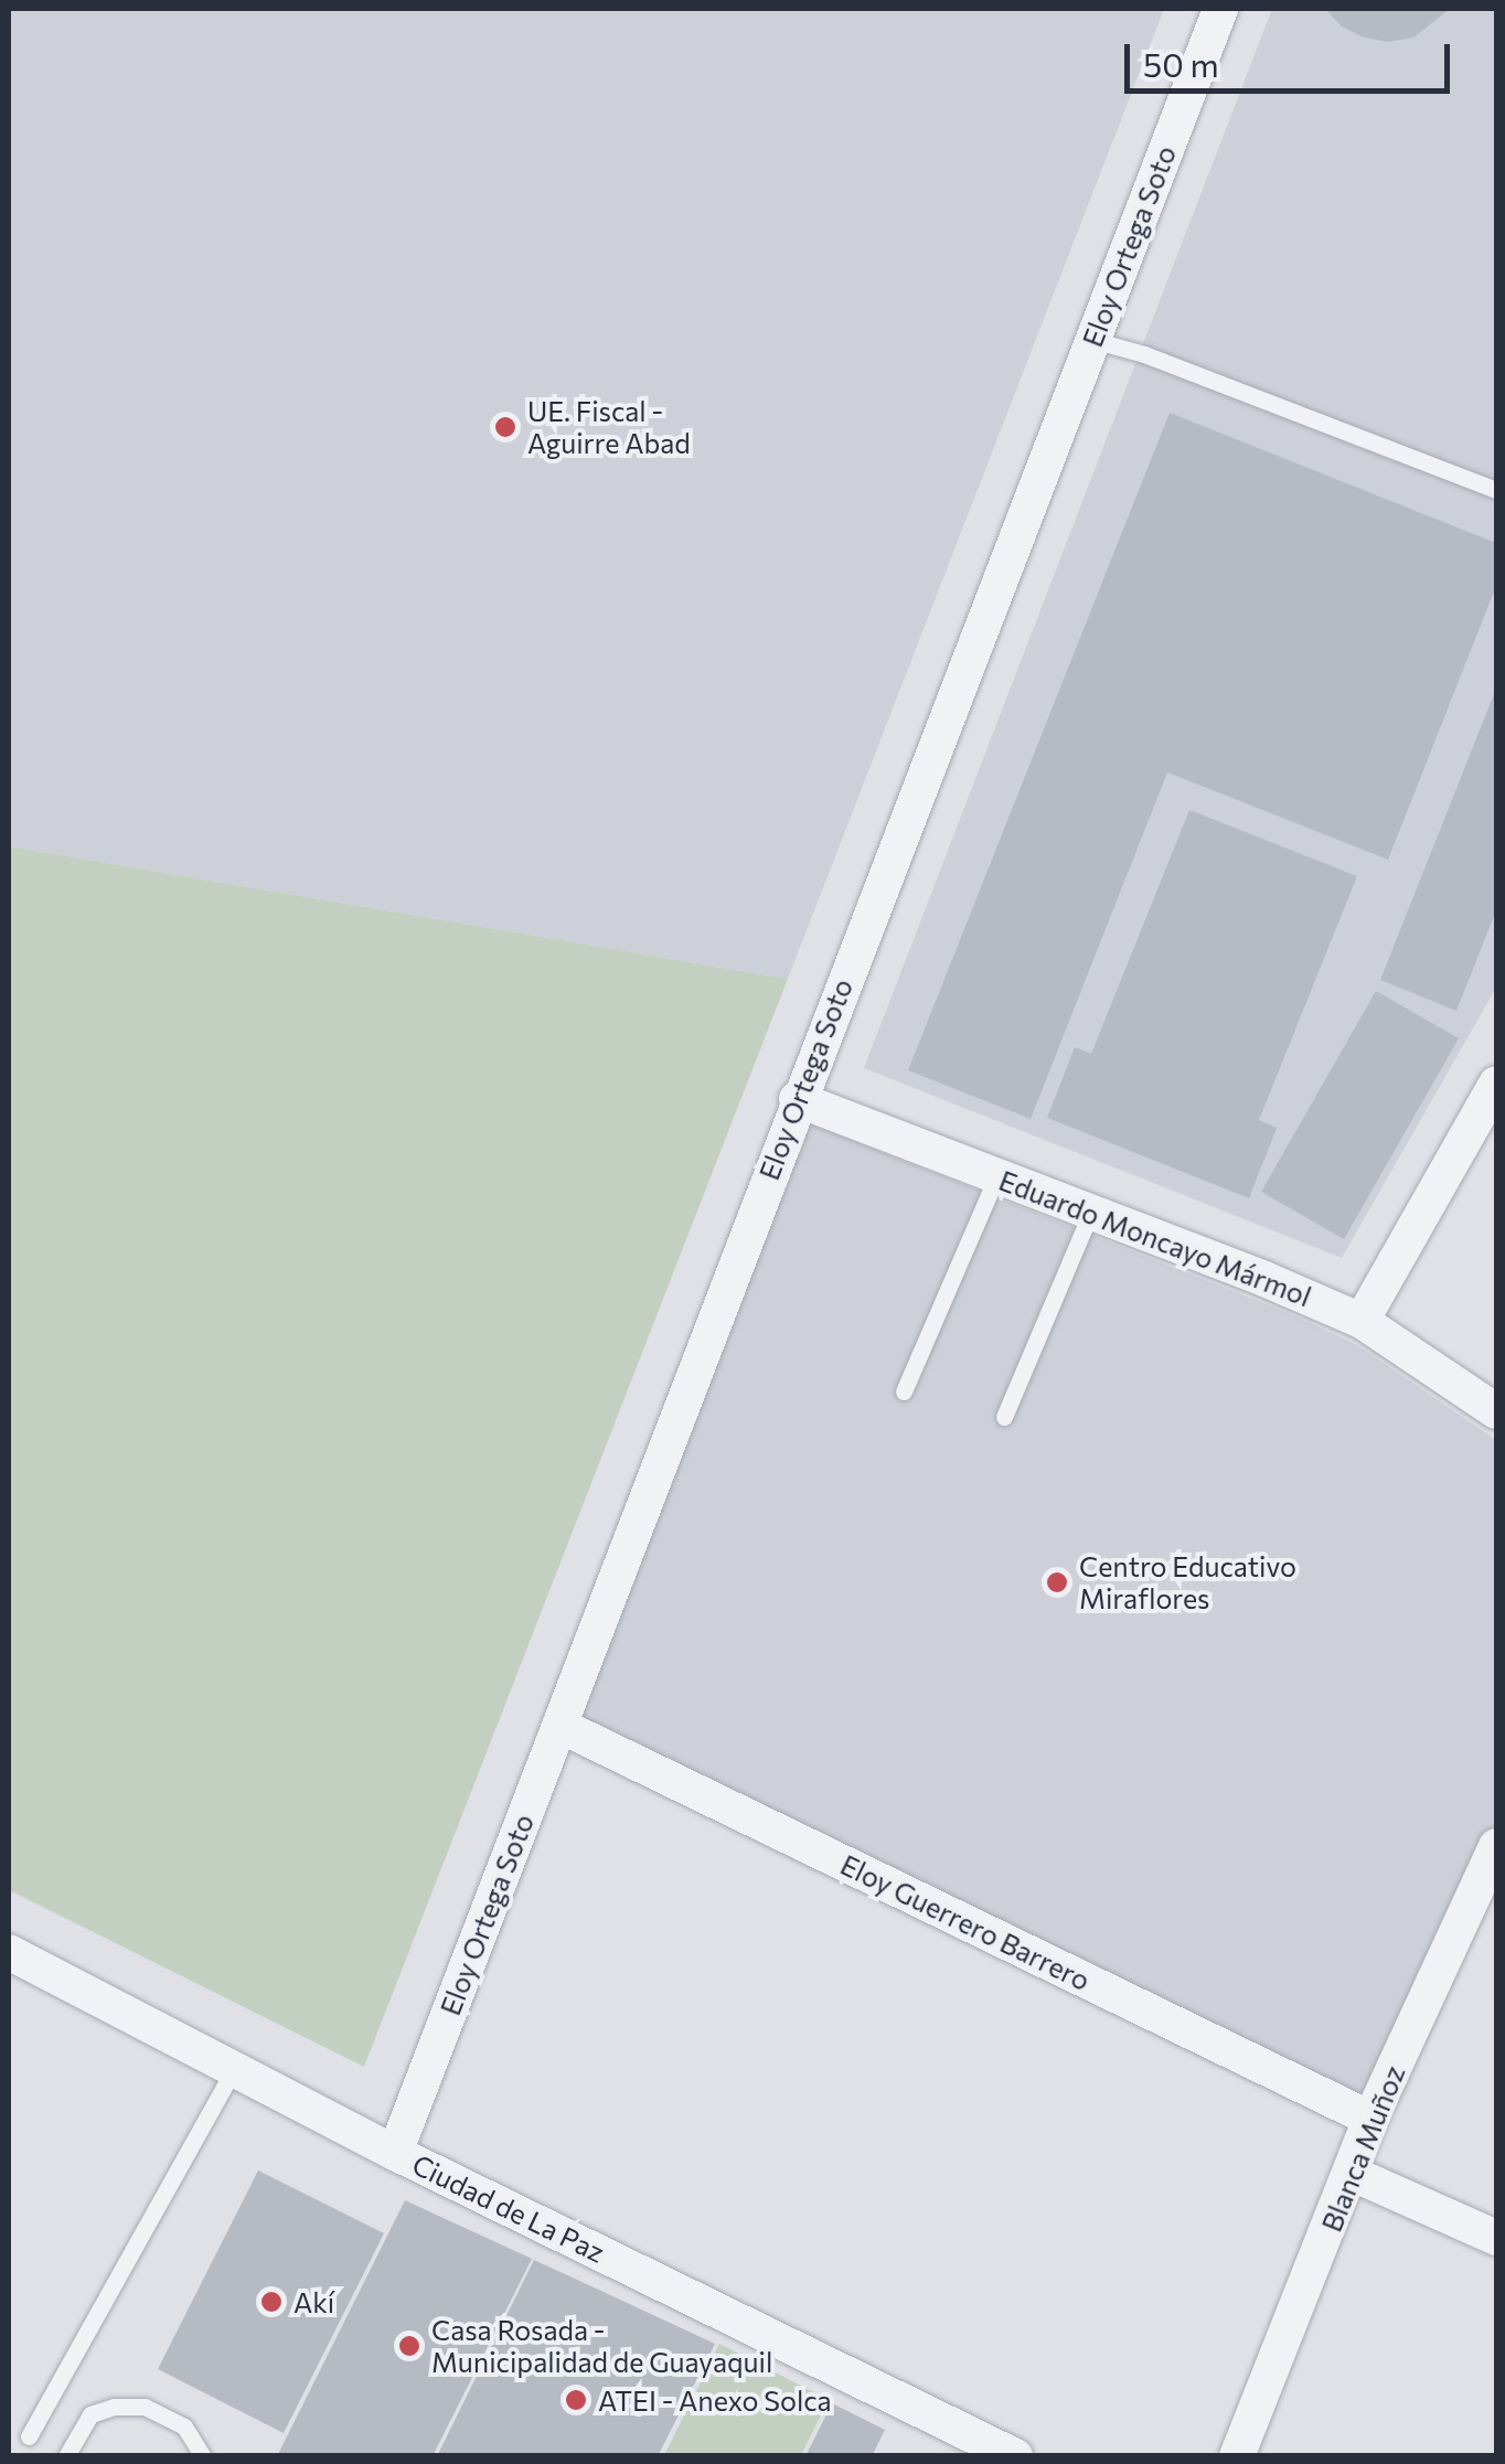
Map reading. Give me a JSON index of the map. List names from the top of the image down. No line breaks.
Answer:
{"streets":{"street":["Eloy Ortega Soto","Eduardo Moncayo Mármol","Eloy Guerrero Barrero","Blanca Muñoz","Ciudad de La Paz"]},"crossings":[["Eloy Ortega Soto","Eduardo Moncayo Mármol"],["Eloy Ortega Soto","Eloy Guerrero Barrero"],["Eloy Ortega Soto","Ciudad de La Paz"],["Eloy Guerrero Barrero","Blanca Muñoz"]],"places":["UE. Fiscal - Aguirre Abad","Centro Educativo Miraflores","Akí","Casa Rosada - Municipalidad de Guayaquil","ATEI - Anexo Solca"],"scale_bar":"50 m"}
